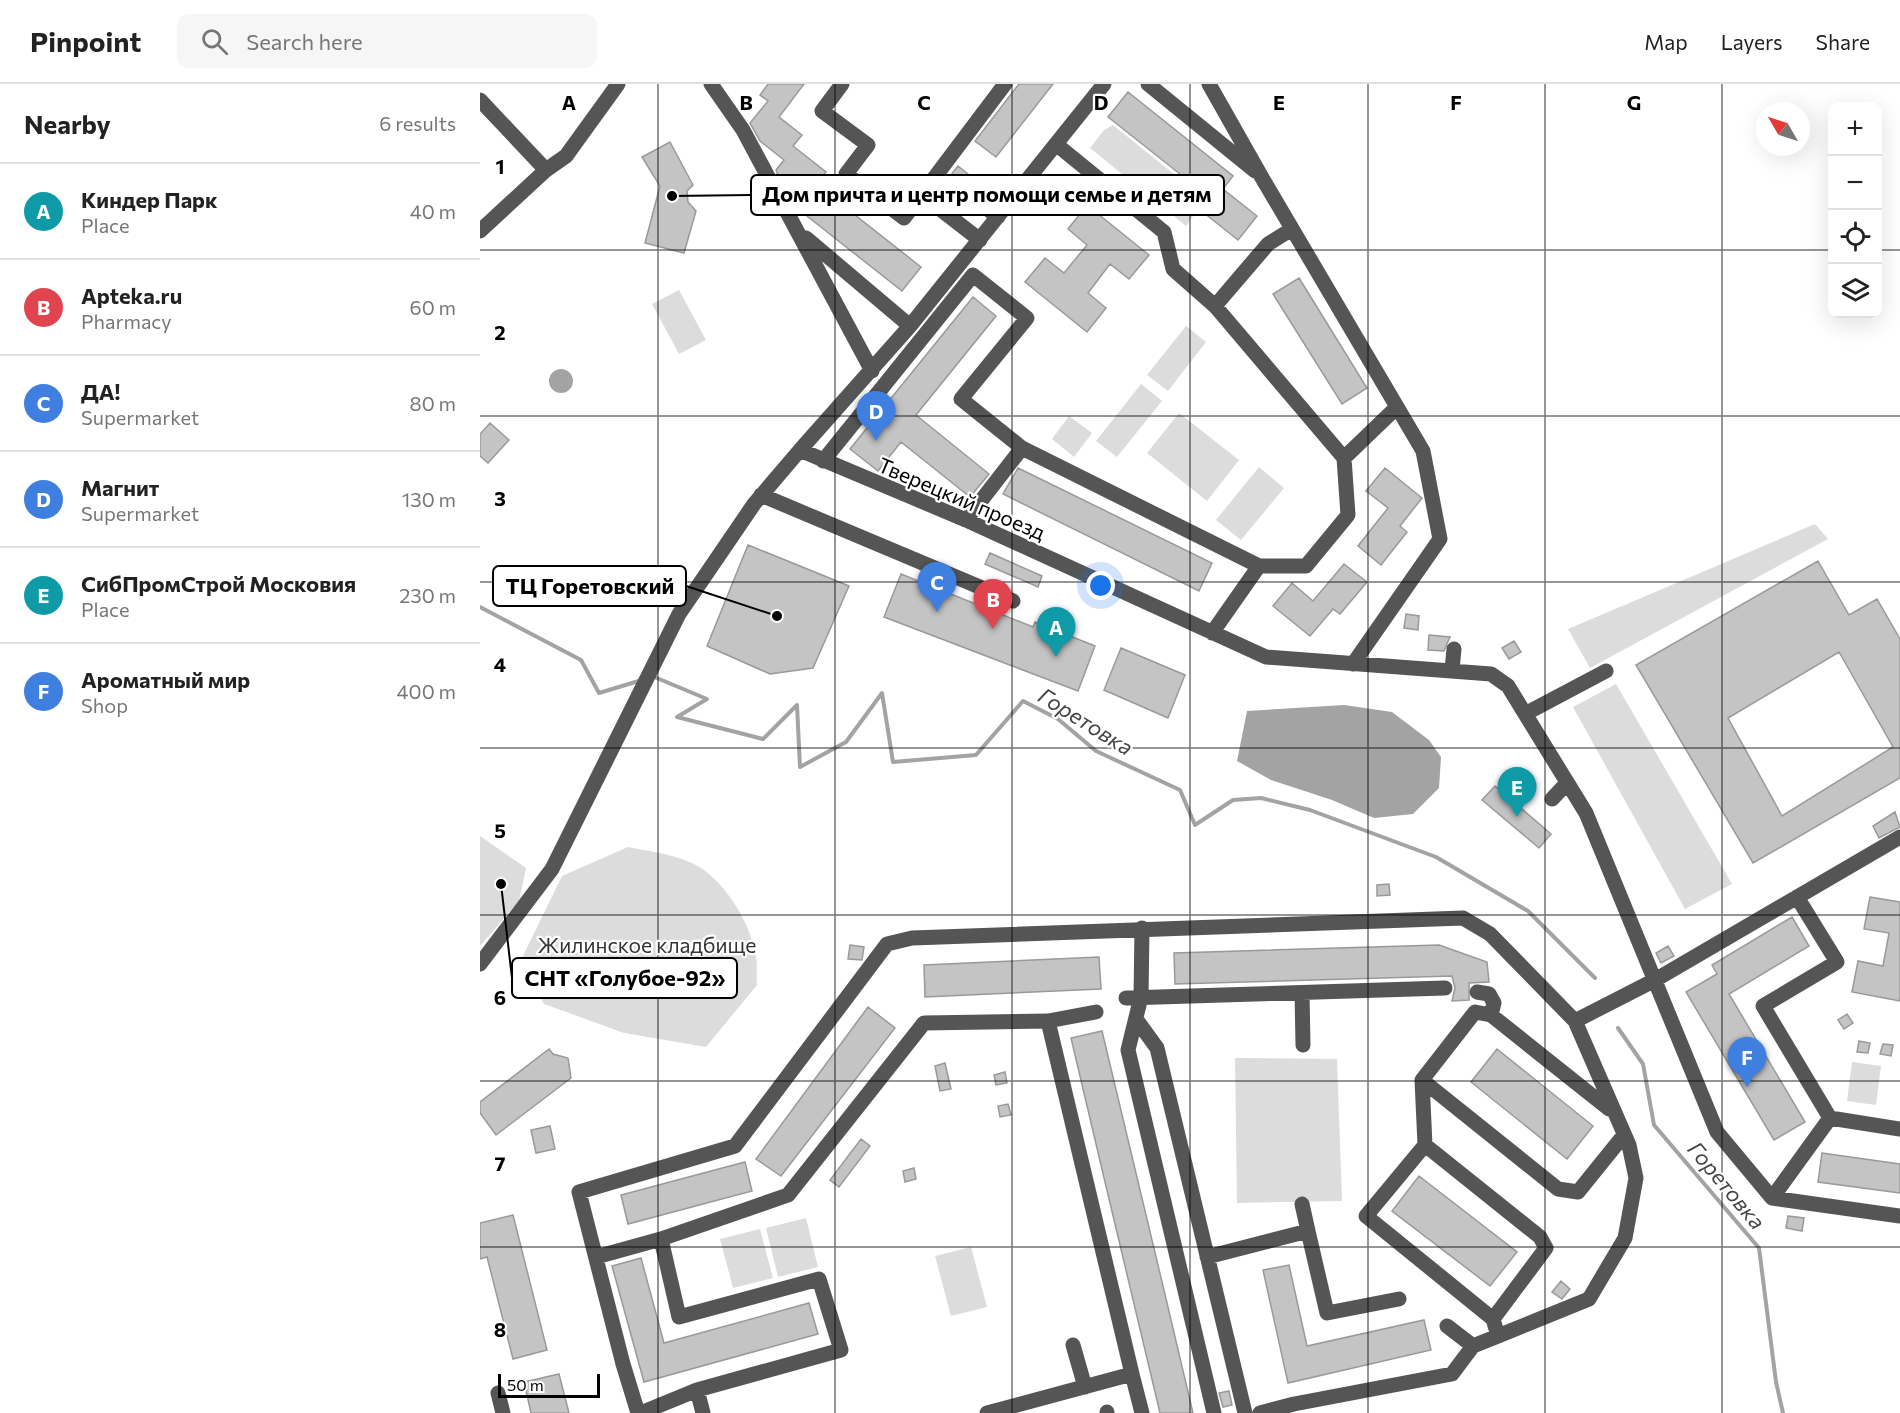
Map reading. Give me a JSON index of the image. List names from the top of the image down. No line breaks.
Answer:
{"streets":{"lane":["Тверецкий проезд"]},"water":["Горетовка"],"parks":["Жилинское кладбище"],"places":["Дом причта и центр помощи семье и детям","ТЦ Горетовский","СНТ «Голубое-92»"],"scale_bar":"50 m","north":"top left","page":{"header":"Pinpoint","search":"Search here","nav":["Map","Layers","Share"],"heading":["Nearby","6 results"],"map_buttons":["+","−"],"list":[{"mark":"A","name":"Киндер Парк","note":"Place","value":"40 m"},{"mark":"B","name":"Apteka.ru","note":"Pharmacy","value":"60 m"},{"mark":"C","name":"ДА!","note":"Supermarket","value":"80 m"},{"mark":"D","name":"Магнит","note":"Supermarket","value":"130 m"},{"mark":"E","name":"СибПромСтрой Московия","note":"Place","value":"230 m"},{"mark":"F","name":"Ароматный мир","note":"Shop","value":"400 m"}],"pins":["D","C","B","A","E","F"],"scale":"50 m"},"grid":{"columns":["A","B","C","D","E","F","G"],"rows":["1","2","3","4","5","6","7","8"]}}
